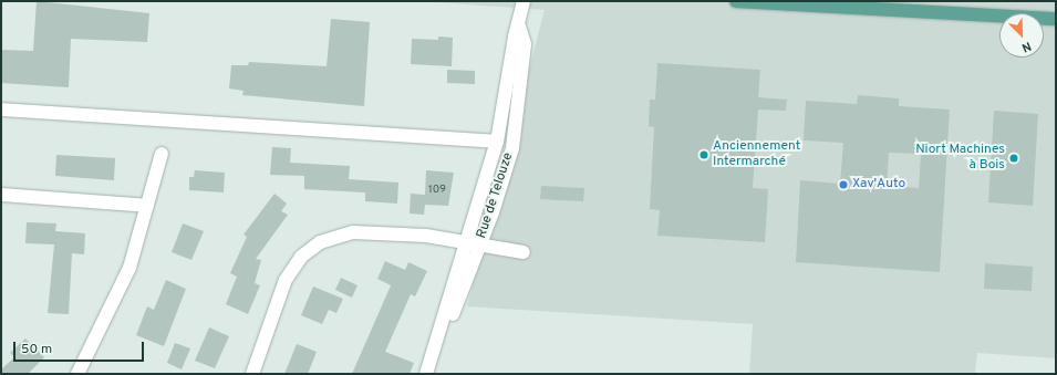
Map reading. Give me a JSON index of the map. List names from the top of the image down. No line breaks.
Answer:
{"streets":{"street":["Rue de Telouze"]},"places":["Anciennement Intermarché","Niort Machines à Bois","Xav'Auto"],"house_numbers":["109"],"scale_bar":"50 m","north":"bottom right"}
